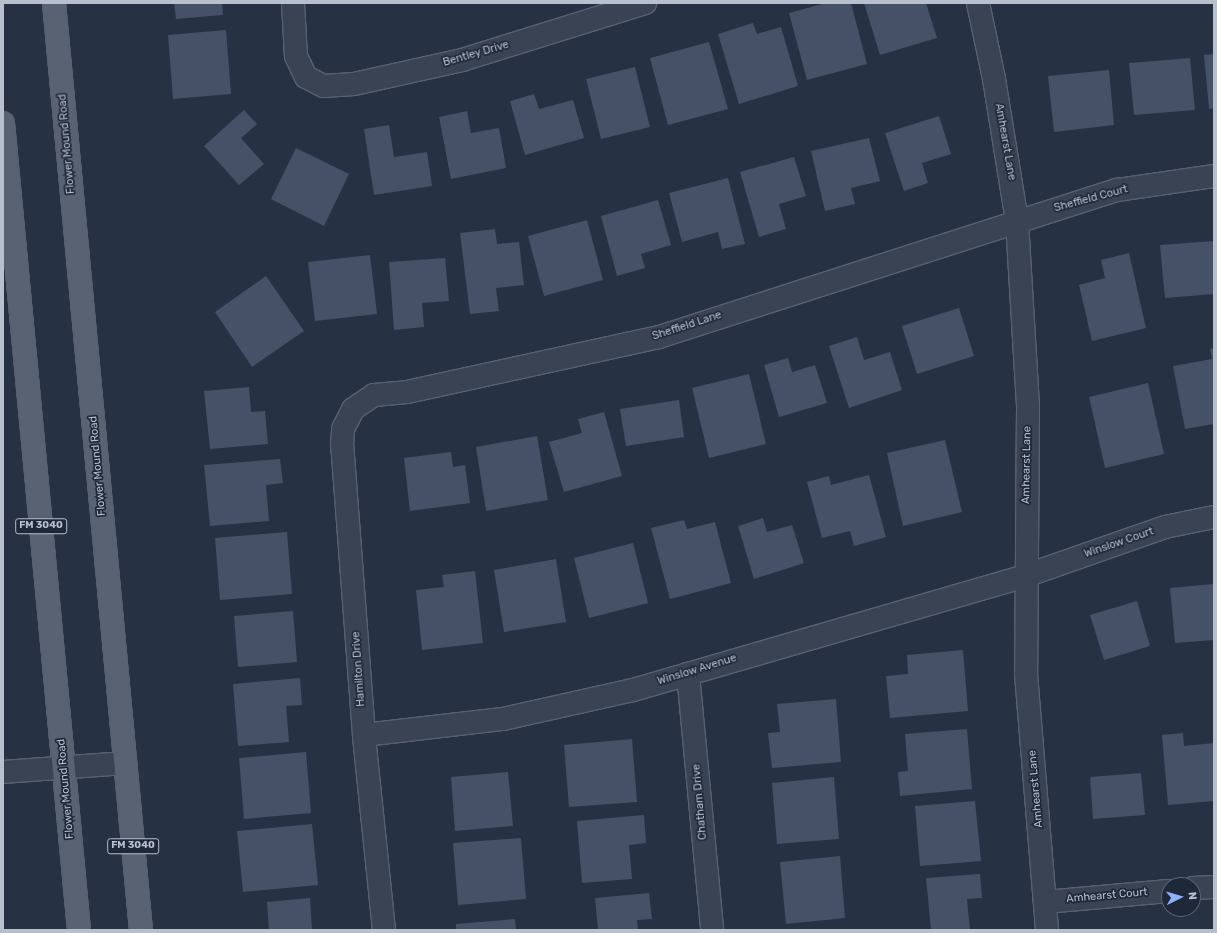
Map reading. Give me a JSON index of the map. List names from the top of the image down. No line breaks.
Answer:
{"streets":{"main road":["Flower Mound Road","FM 3040"],"street":["Bentley Drive","Amhearst Lane","Sheffield Court","Sheffield Lane","Winslow Court","Hamilton Drive","Winslow Avenue","Chatham Drive","Amhearst Court"]},"crossings":[["Amhearst Lane","Sheffield Court"],["Amhearst Lane","Sheffield Lane"],["Amhearst Lane","Winslow Court"],["Amhearst Lane","Winslow Avenue"],["Amhearst Lane","Amhearst Court"],["Sheffield Court","Sheffield Lane"],["Sheffield Lane","Hamilton Drive"],["Winslow Court","Winslow Avenue"],["Hamilton Drive","Winslow Avenue"],["Winslow Avenue","Chatham Drive"]],"north":"right"}
